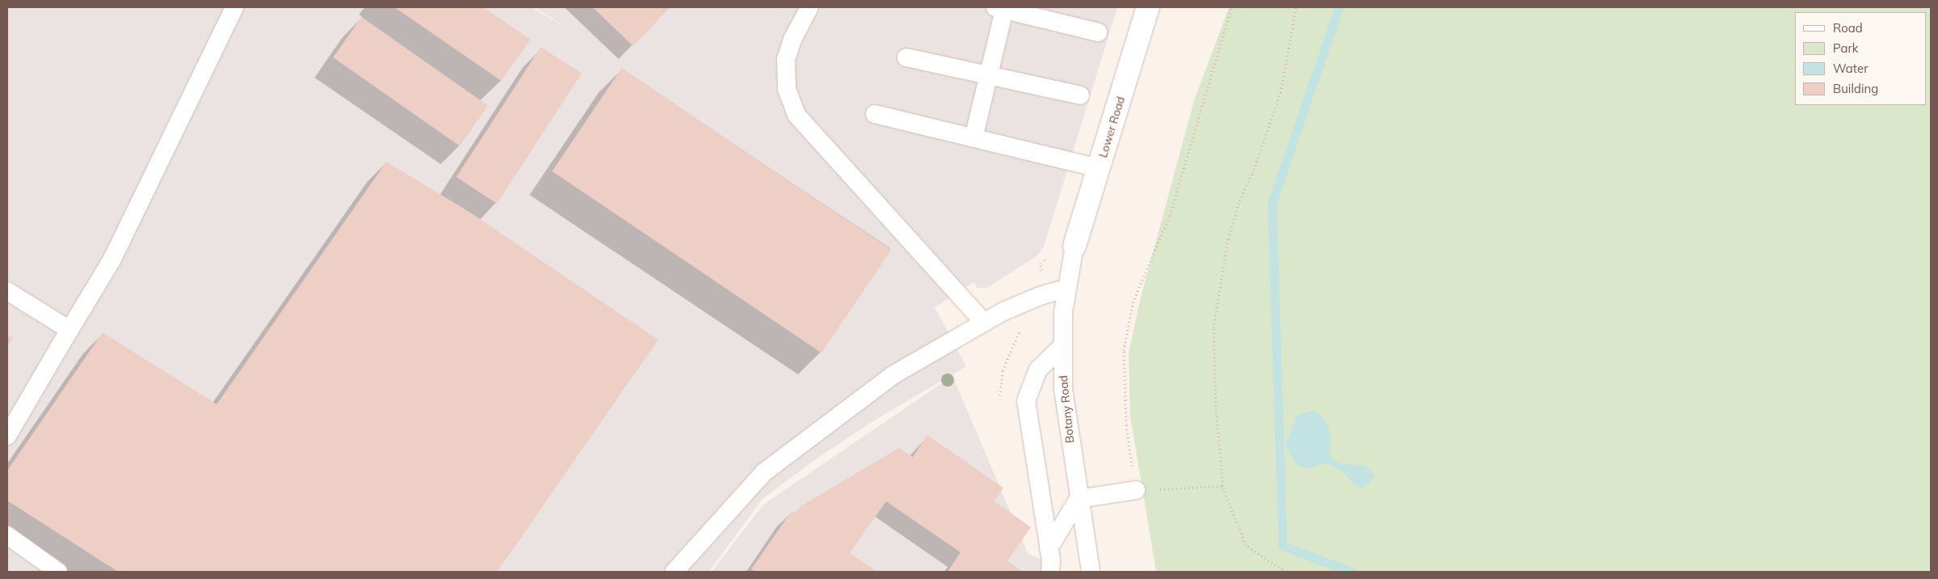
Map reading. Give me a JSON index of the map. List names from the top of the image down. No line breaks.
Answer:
{"streets":{"street":["Lower Road"],"lane":["Botany Road"]},"crossings":[["Lower Road","Botany Road"]],"legend":["Road","Park","Water","Building"]}
